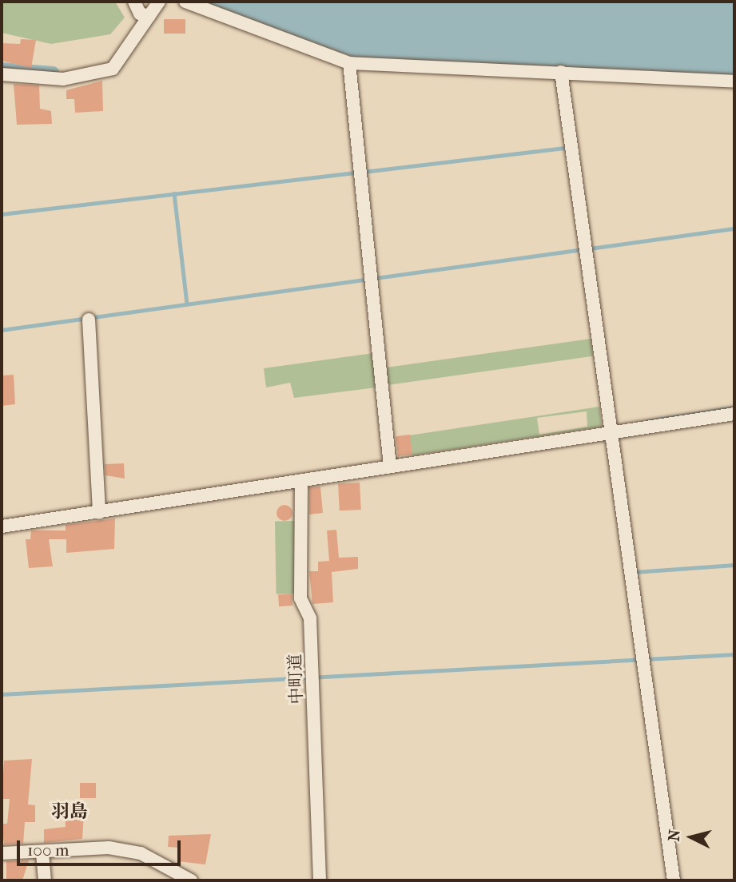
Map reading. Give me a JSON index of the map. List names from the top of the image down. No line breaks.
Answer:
{"streets":{"street":["中町道"]},"districts":["羽島"],"scale_bar":"100 m","north":"left"}
